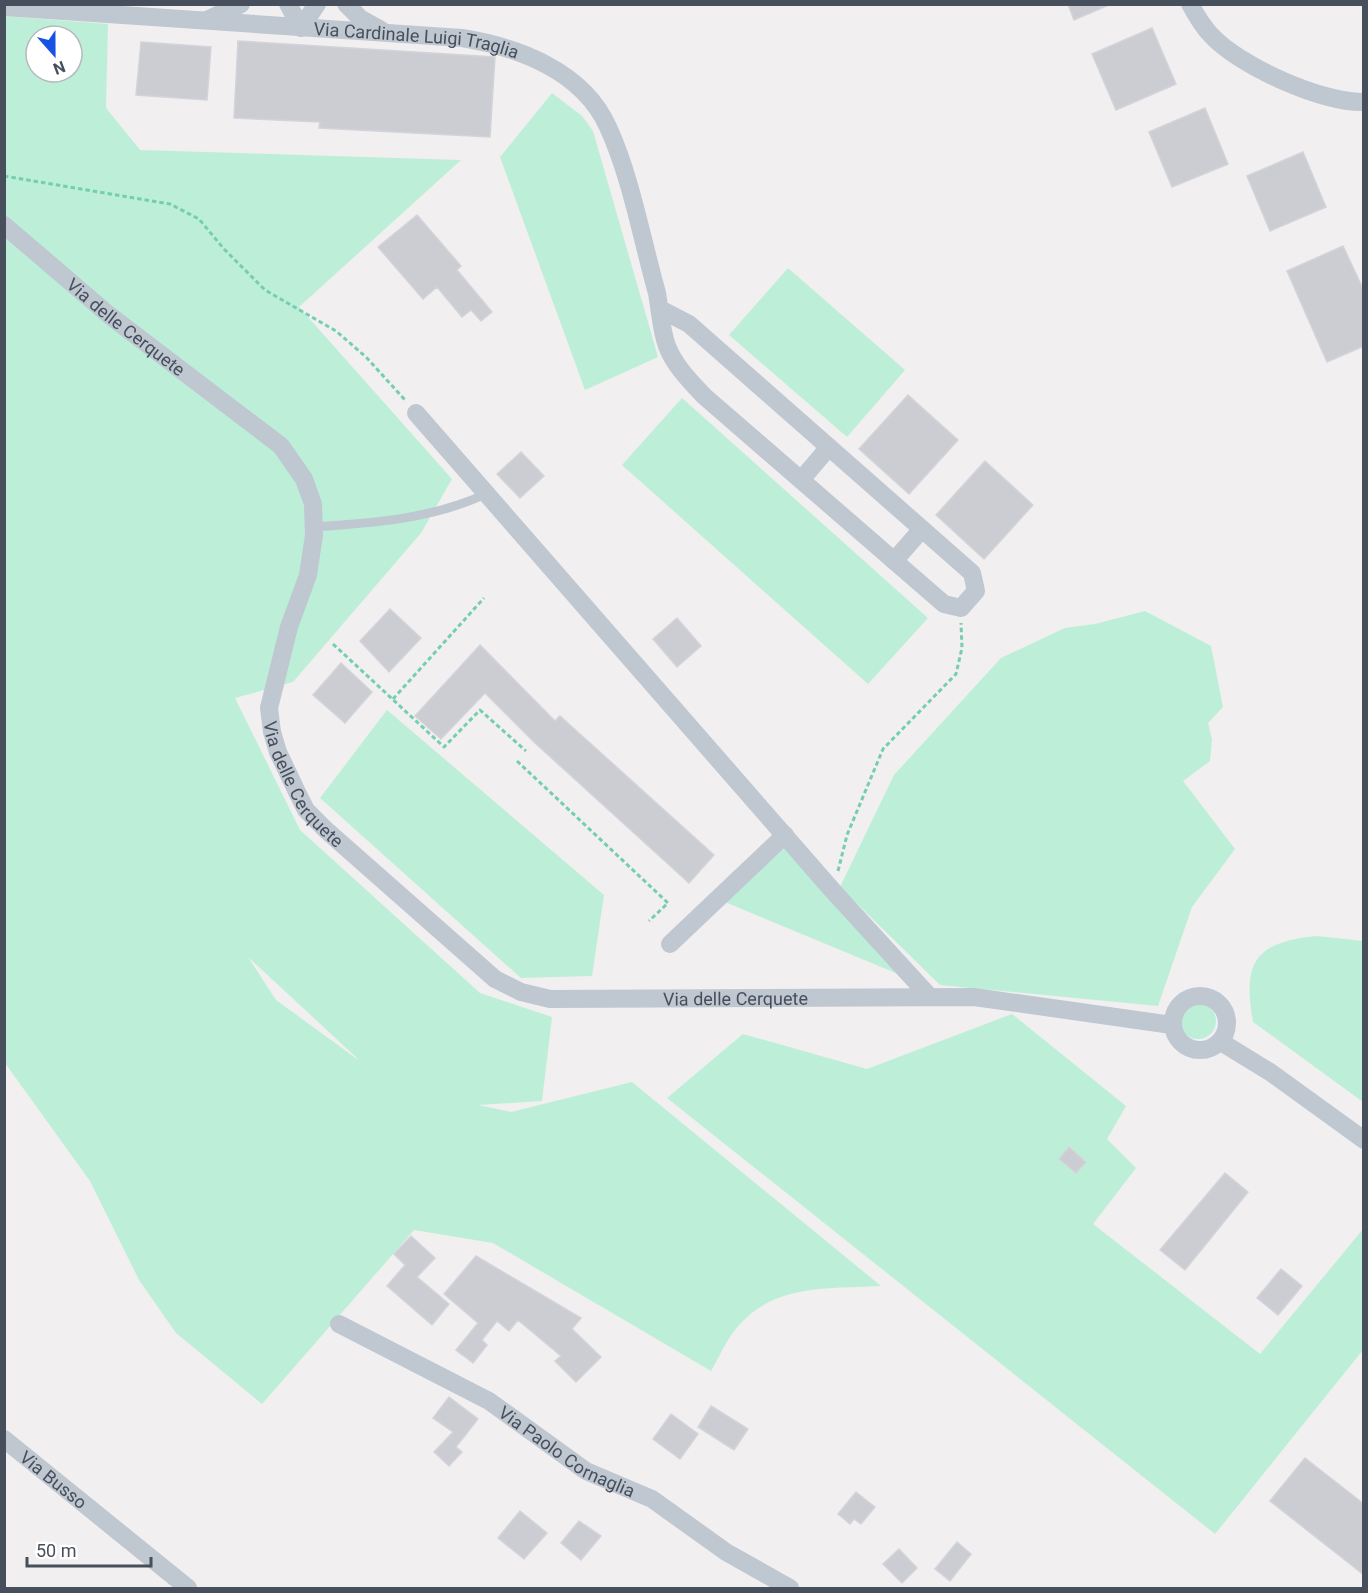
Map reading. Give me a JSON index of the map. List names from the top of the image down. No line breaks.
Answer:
{"streets":{"street":["Via Cardinale Luigi Traglia","Via delle Cerquete","Via Paolo Cornaglia","Via Busso"]},"scale_bar":"50 m","north":"bottom"}
